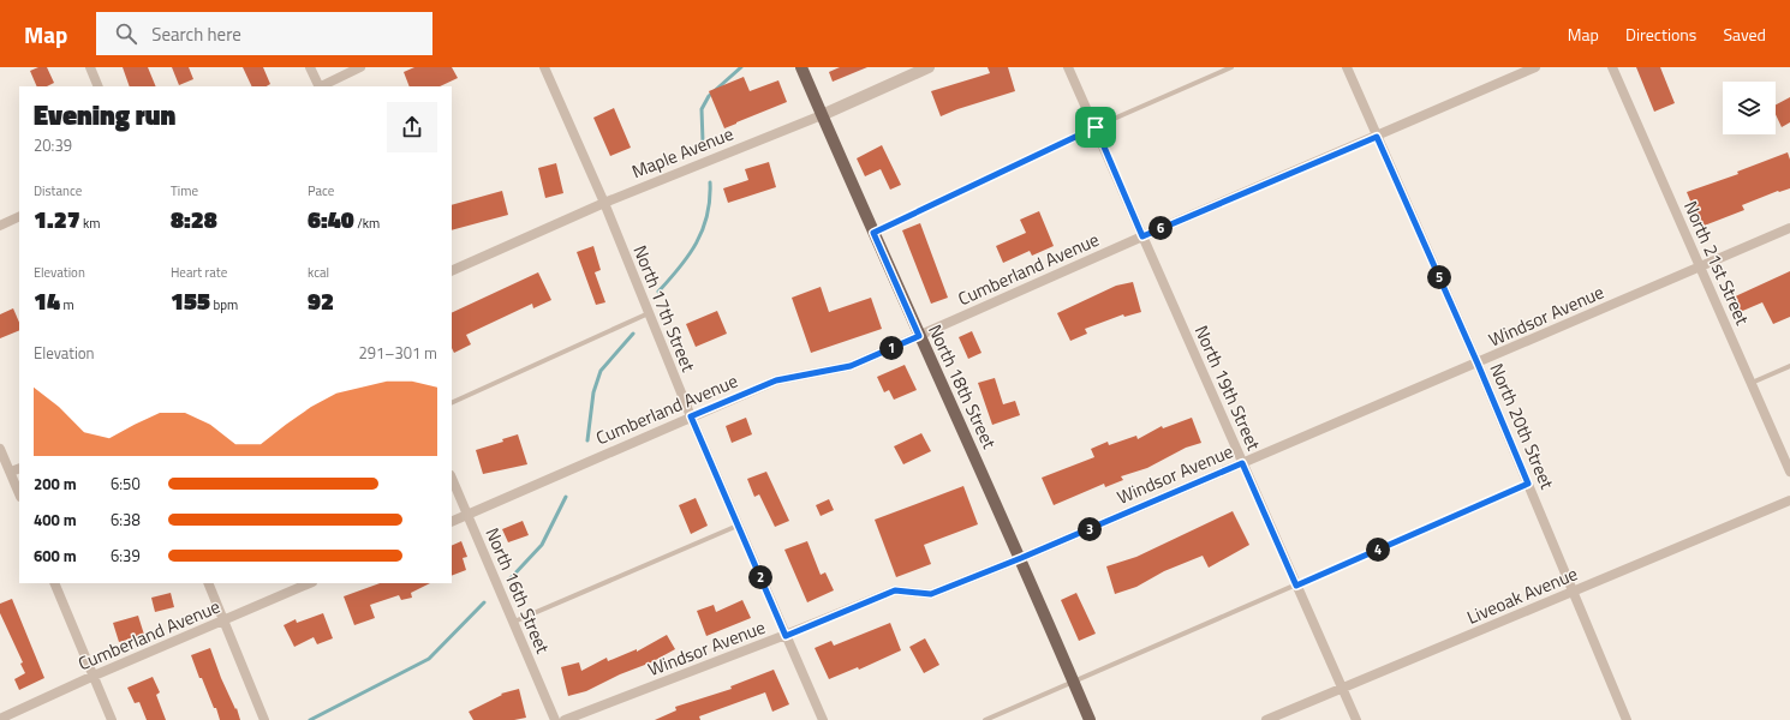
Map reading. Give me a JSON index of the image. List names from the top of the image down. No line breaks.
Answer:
{"streets":{"main road":["North 18th Street"],"street":["Maple Avenue","North 21st Street","Cumberland Avenue","North 17th Street","Windsor Avenue","North 19th Street","North 20th Street","North 16th Street","Liveoak Avenue"]},"crossings":[["Maple Avenue","North 17th Street"],["Maple Avenue","North 18th Street"],["North 21st Street","Windsor Avenue"],["Cumberland Avenue","North 17th Street"],["Cumberland Avenue","North 18th Street"],["Cumberland Avenue","North 19th Street"],["Cumberland Avenue","North 20th Street"],["Cumberland Avenue","North 16th Street"],["North 17th Street","Windsor Avenue"],["Windsor Avenue","North 18th Street"],["Windsor Avenue","North 19th Street"],["Windsor Avenue","North 20th Street"],["North 19th Street","Liveoak Avenue"],["North 20th Street","Liveoak Avenue"]],"page":{"header":"Map","search":"Search here","nav":["Map","Directions","Saved"],"heading":["Evening run","20:39"],"stats":[["Distance","1.27 km"],["Time","8:28"],["Pace","6:40 /km"],["Elevation","14 m"],["Heart rate","155 bpm"],["kcal","92"]],"pins":["6","5","1","3","4","2"],"chart":["Elevation","291–301 m"],"list":[{"name":"200 m","note":"6:50"},{"name":"400 m","note":"6:38"},{"name":"600 m","note":"6:39"}]}}
